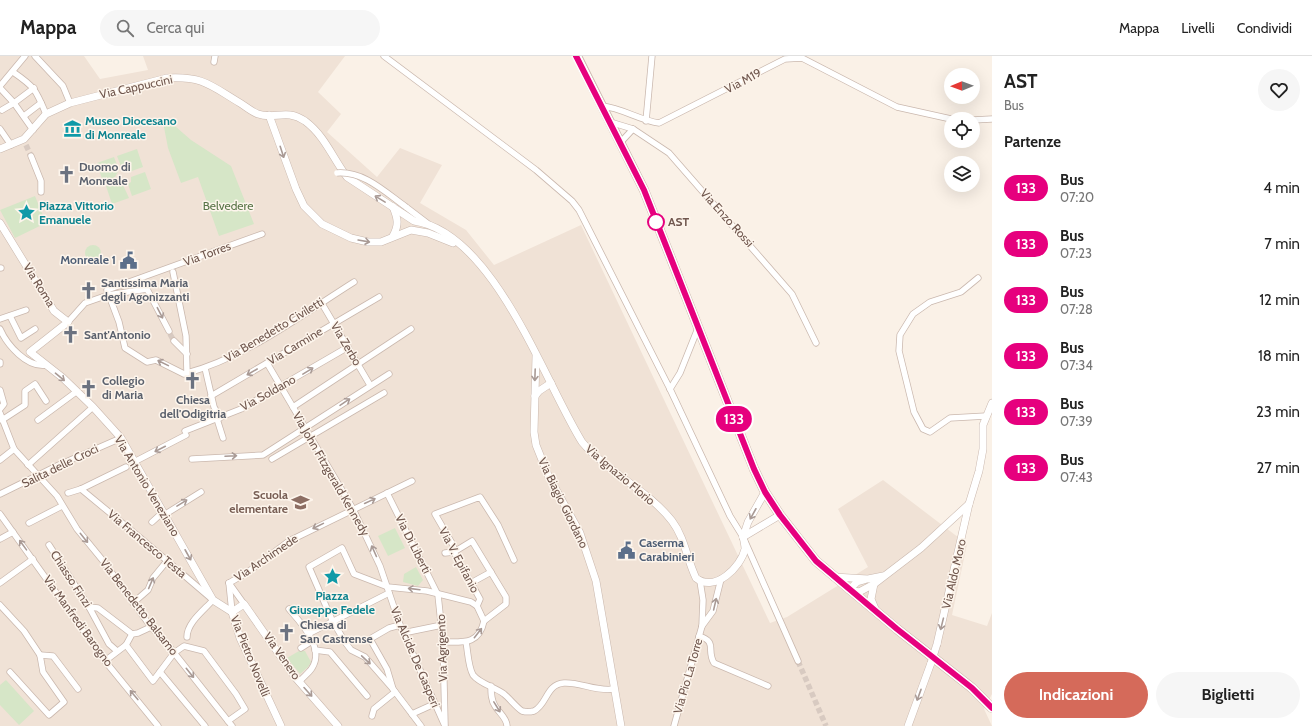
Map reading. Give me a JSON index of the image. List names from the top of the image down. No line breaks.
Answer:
{"streets":{"street":["Via M19","Via Cappuccini","Via Enzo Rossi","Via Torres","Via Roma","Via Benedetto Civiletti","Via Zerbo","Via Carmine","Via Soldano","Salita delle Croci","Via John Fitzgerald Kennedy","Via Ignazio Florio","Via Antonio Veneziano","Via Biagio Giordano","Via Francesco Testa","Via Di Liberti","Via Archimede","Via V. Epifanio","Via Aldo Moro","Chiasso Finzi","Via Benedetto Balsamo","Via Manfredi Barogno","Via Agrigento","Via Pietro Novelli","Via Venero","Via Alcide De Gasperi","Via Pio La Torre"]},"crossings":[["Via Cappuccini","Via Ignazio Florio"],["Via Roma","Via Antonio Veneziano"],["Via Benedetto Civiletti","Via Zerbo"],["Via Zerbo","Via Carmine"],["Via Zerbo","Via Soldano"],["Via Carmine","Via John Fitzgerald Kennedy"],["Via Soldano","Via John Fitzgerald Kennedy"],["Via Soldano","Via Antonio Veneziano"],["Salita delle Croci","Via Antonio Veneziano"],["Salita delle Croci","Via Benedetto Balsamo"],["Via John Fitzgerald Kennedy","Via Archimede"],["Via John Fitzgerald Kennedy","Via Alcide De Gasperi"],["Via Ignazio Florio","Via Biagio Giordano"],["Via Antonio Veneziano","Via Francesco Testa"],["Via Di Liberti","Via Archimede"],["Via Di Liberti","Via Agrigento"],["Via Archimede","Via Pietro Novelli"],["Via Archimede","Via Venero"],["Via Agrigento","Via Alcide De Gasperi"],["Via Pietro Novelli","Via Venero"]],"one_way":["Via Antonio Veneziano","Via Aldo Moro"],"parks":["Belvedere"],"places":{"museum":["Museo Diocesano di Monreale"],"church":["Duomo di Monreale","Santissima Maria degli Agonizzanti","Sant'Antonio","Chiesa dell'Odigitria","Collegio di Maria","Chiesa di San Castrense"],"place":["Piazza Vittorio Emanuele","Piazza Giuseppe Fedele"],"other":["AST"],"public building":["Monreale 1","Caserma Carabinieri"],"school or university":["Scuola elementare"]},"lines":["bus line 133"],"north":"left","page":{"header":"Mappa","search":"Cerca qui","nav":["Mappa","Livelli","Condividi"],"on_map":"133","heading":[["AST","Bus"],"Partenze"],"list":[{"mark":"133","name":"Bus","note":"07:20","value":"4 min"},{"mark":"133","name":"Bus","note":"07:23","value":"7 min"},{"mark":"133","name":"Bus","note":"07:28","value":"12 min"},{"mark":"133","name":"Bus","note":"07:34","value":"18 min"},{"mark":"133","name":"Bus","note":"07:39","value":"23 min"},{"mark":"133","name":"Bus","note":"07:43","value":"27 min"}],"buttons":["Indicazioni","Biglietti"]}}
